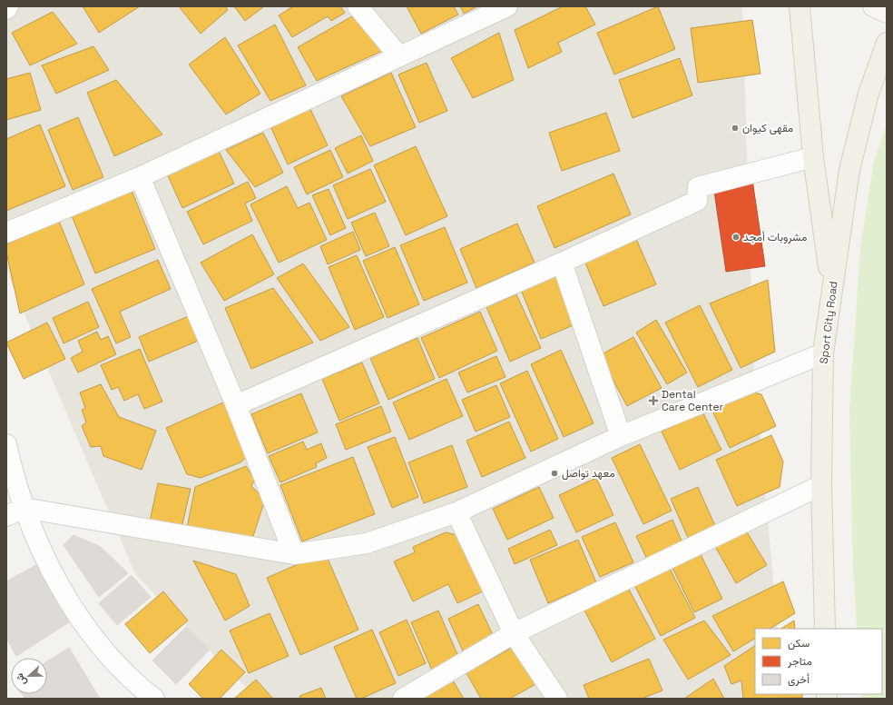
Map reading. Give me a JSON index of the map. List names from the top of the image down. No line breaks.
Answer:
{"streets":{"main road":["Sport City Road"]},"places":{"other":["مقهى كيوان","مشروبات أمجد","معهد تواصل"],"health":["Dental Care Center"]},"legend":["سكن","متاجر","أخرى"],"north":"left"}
